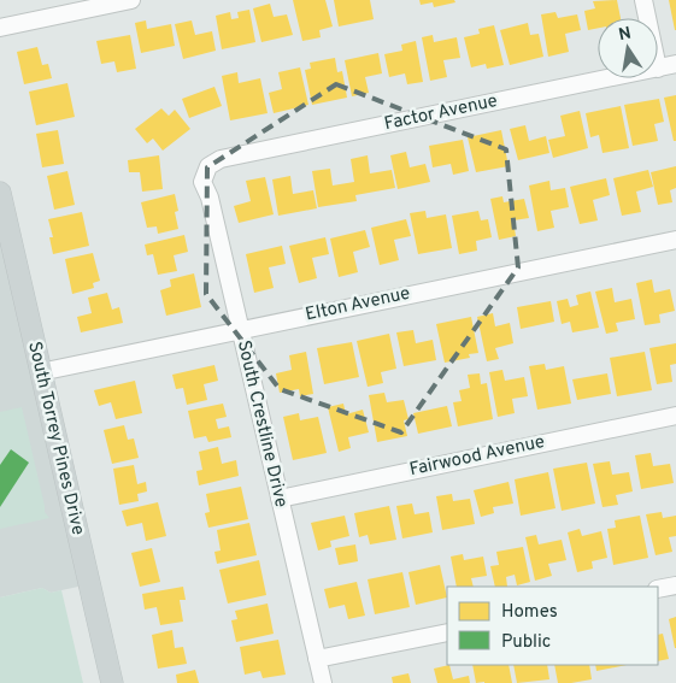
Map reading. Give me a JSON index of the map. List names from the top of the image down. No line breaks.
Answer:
{"streets":{"main road":["South Torrey Pines Drive"],"street":["Factor Avenue","Elton Avenue","South Crestline Drive","Fairwood Avenue"]},"crossings":[["Factor Avenue","South Crestline Drive"],["Elton Avenue","South Crestline Drive"],["Elton Avenue","South Torrey Pines Drive"],["South Crestline Drive","Fairwood Avenue"]],"legend":["Homes","Public"],"north":"top"}
